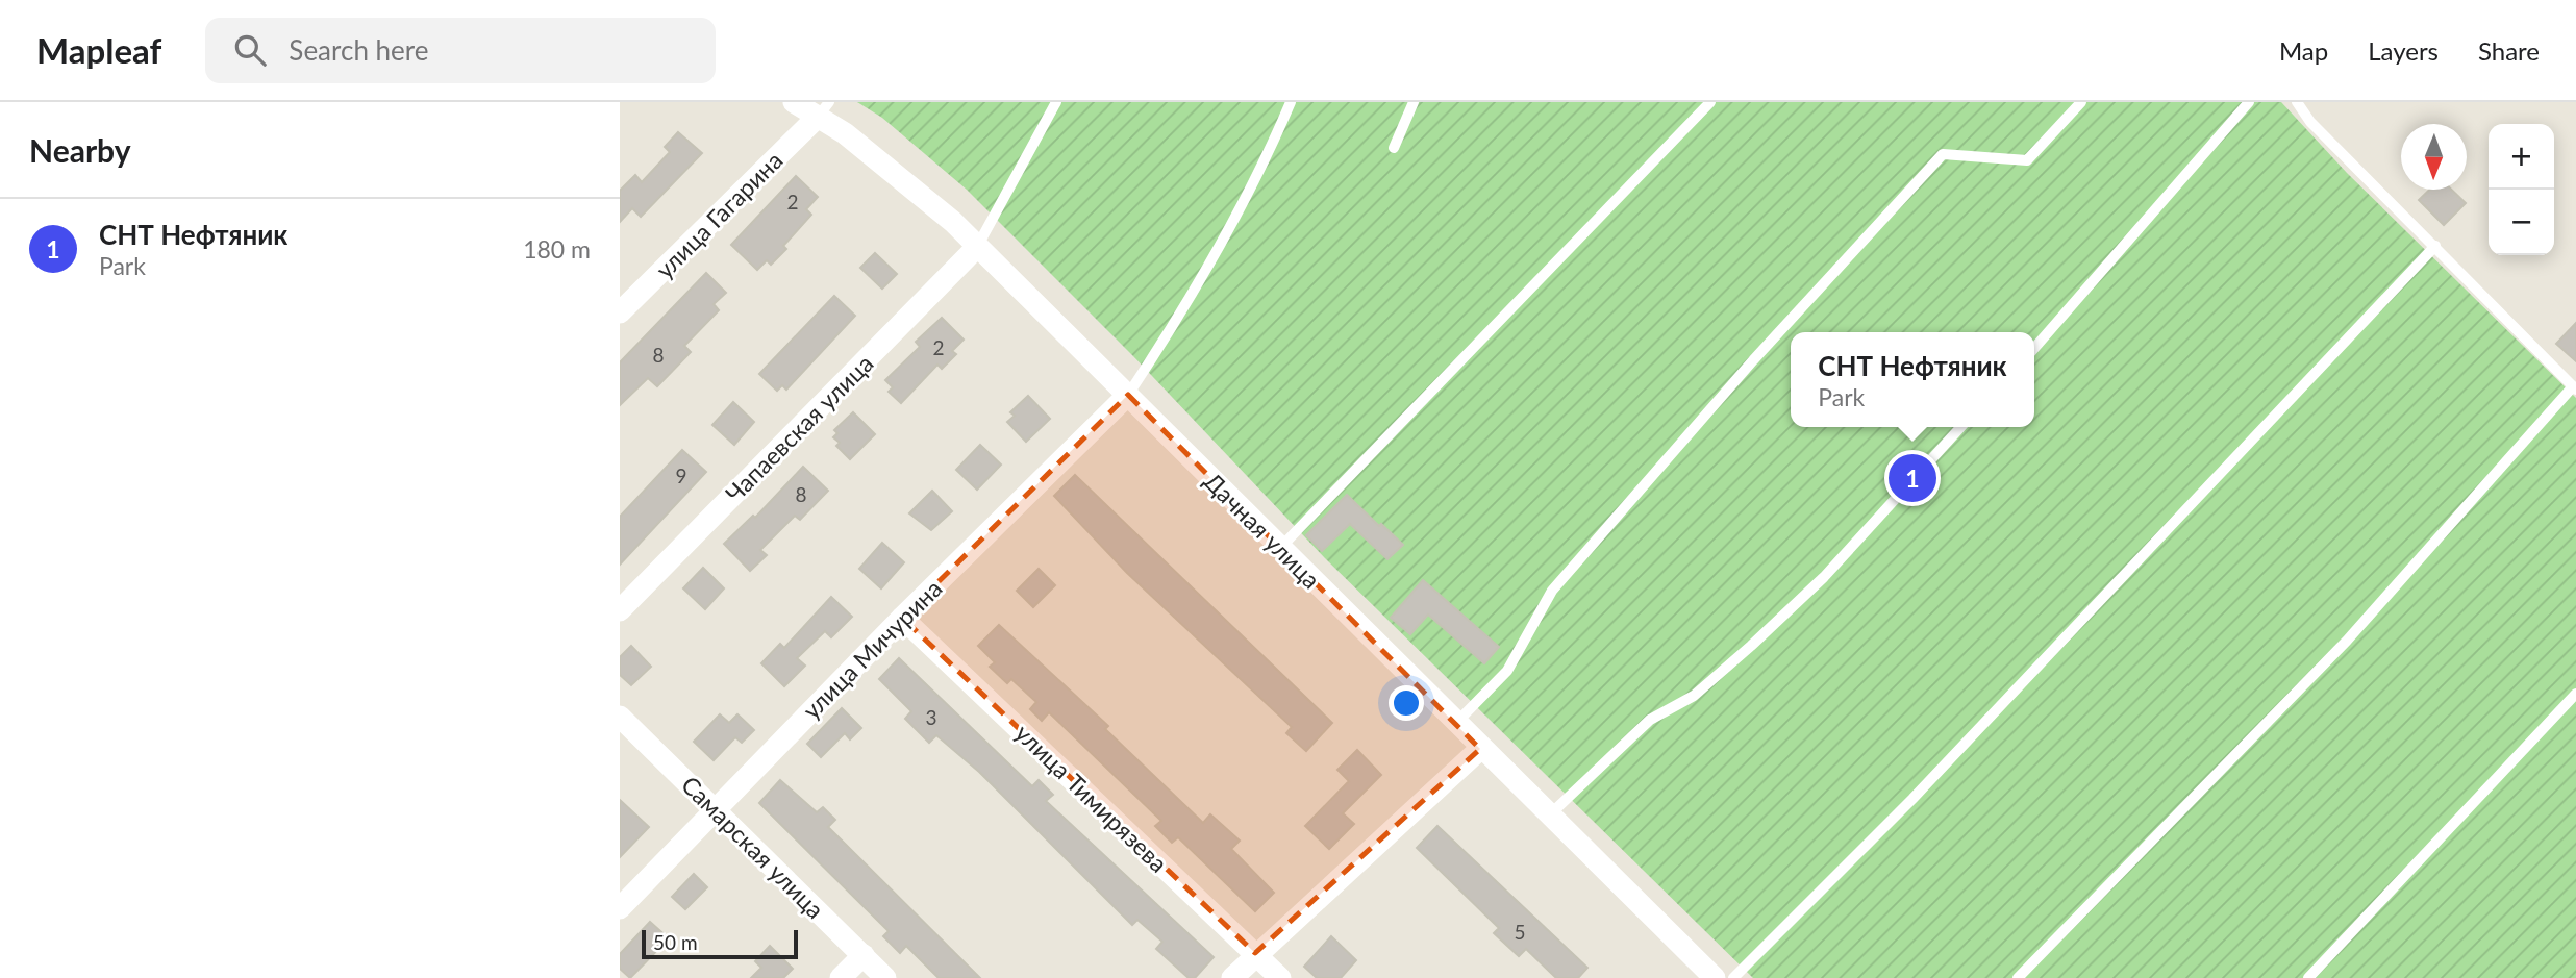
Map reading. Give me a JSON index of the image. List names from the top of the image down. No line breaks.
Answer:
{"streets":{"street":["улица Гагарина","Чапаевская улица","Дачная улица","улица Мичурина","улица Тимирязева","Самарская улица"]},"crossings":[["улица Гагарина","Дачная улица"],["Чапаевская улица","Дачная улица"],["Дачная улица","улица Мичурина"],["улица Мичурина","улица Тимирязева"],["улица Мичурина","Самарская улица"]],"house_numbers":["2","2","8","9","8","3","5"],"scale_bar":"50 m","north":"bottom","page":{"header":"Mapleaf","search":"Search here","nav":["Map","Layers","Share"],"heading":"Nearby","map_buttons":["+","−"],"list":[{"mark":"1","name":"СНТ Нефтяник","note":"Park","value":"180 m"}],"popup":["СНТ Нефтяник","Park"],"pins":"1","scale":"50 m"}}
